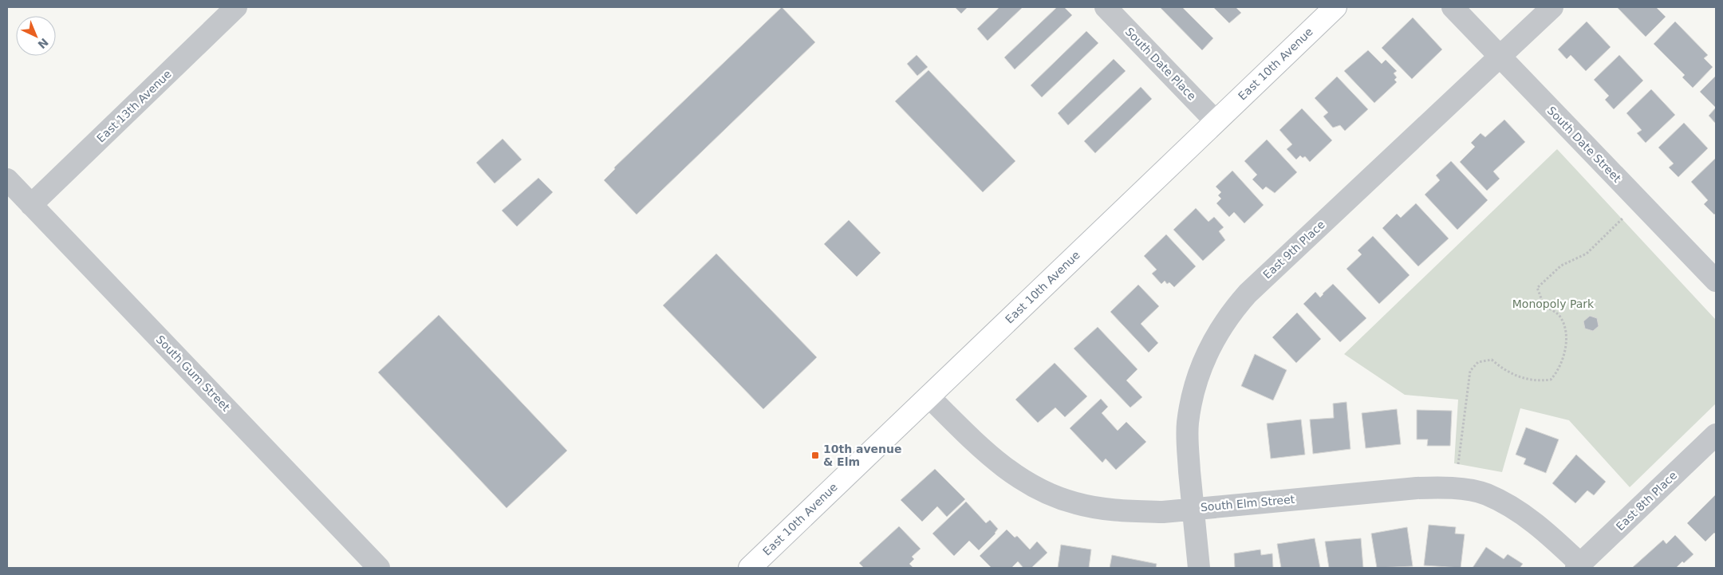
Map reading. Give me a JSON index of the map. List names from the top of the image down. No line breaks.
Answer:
{"streets":{"main road":["East 10th Avenue"],"street":["South Date Place","East 13th Avenue","South Date Street","East 9th Place","South Gum Street","East 8th Place","South Elm Street"]},"crossings":[["South Date Place","East 10th Avenue"],["East 10th Avenue","South Elm Street"],["East 13th Avenue","South Gum Street"],["South Date Street","East 9th Place"],["East 9th Place","South Elm Street"],["East 8th Place","South Elm Street"]],"parks":["Monopoly Park"],"places":{"transit":["10th avenue & Elm"]},"north":"bottom right"}
